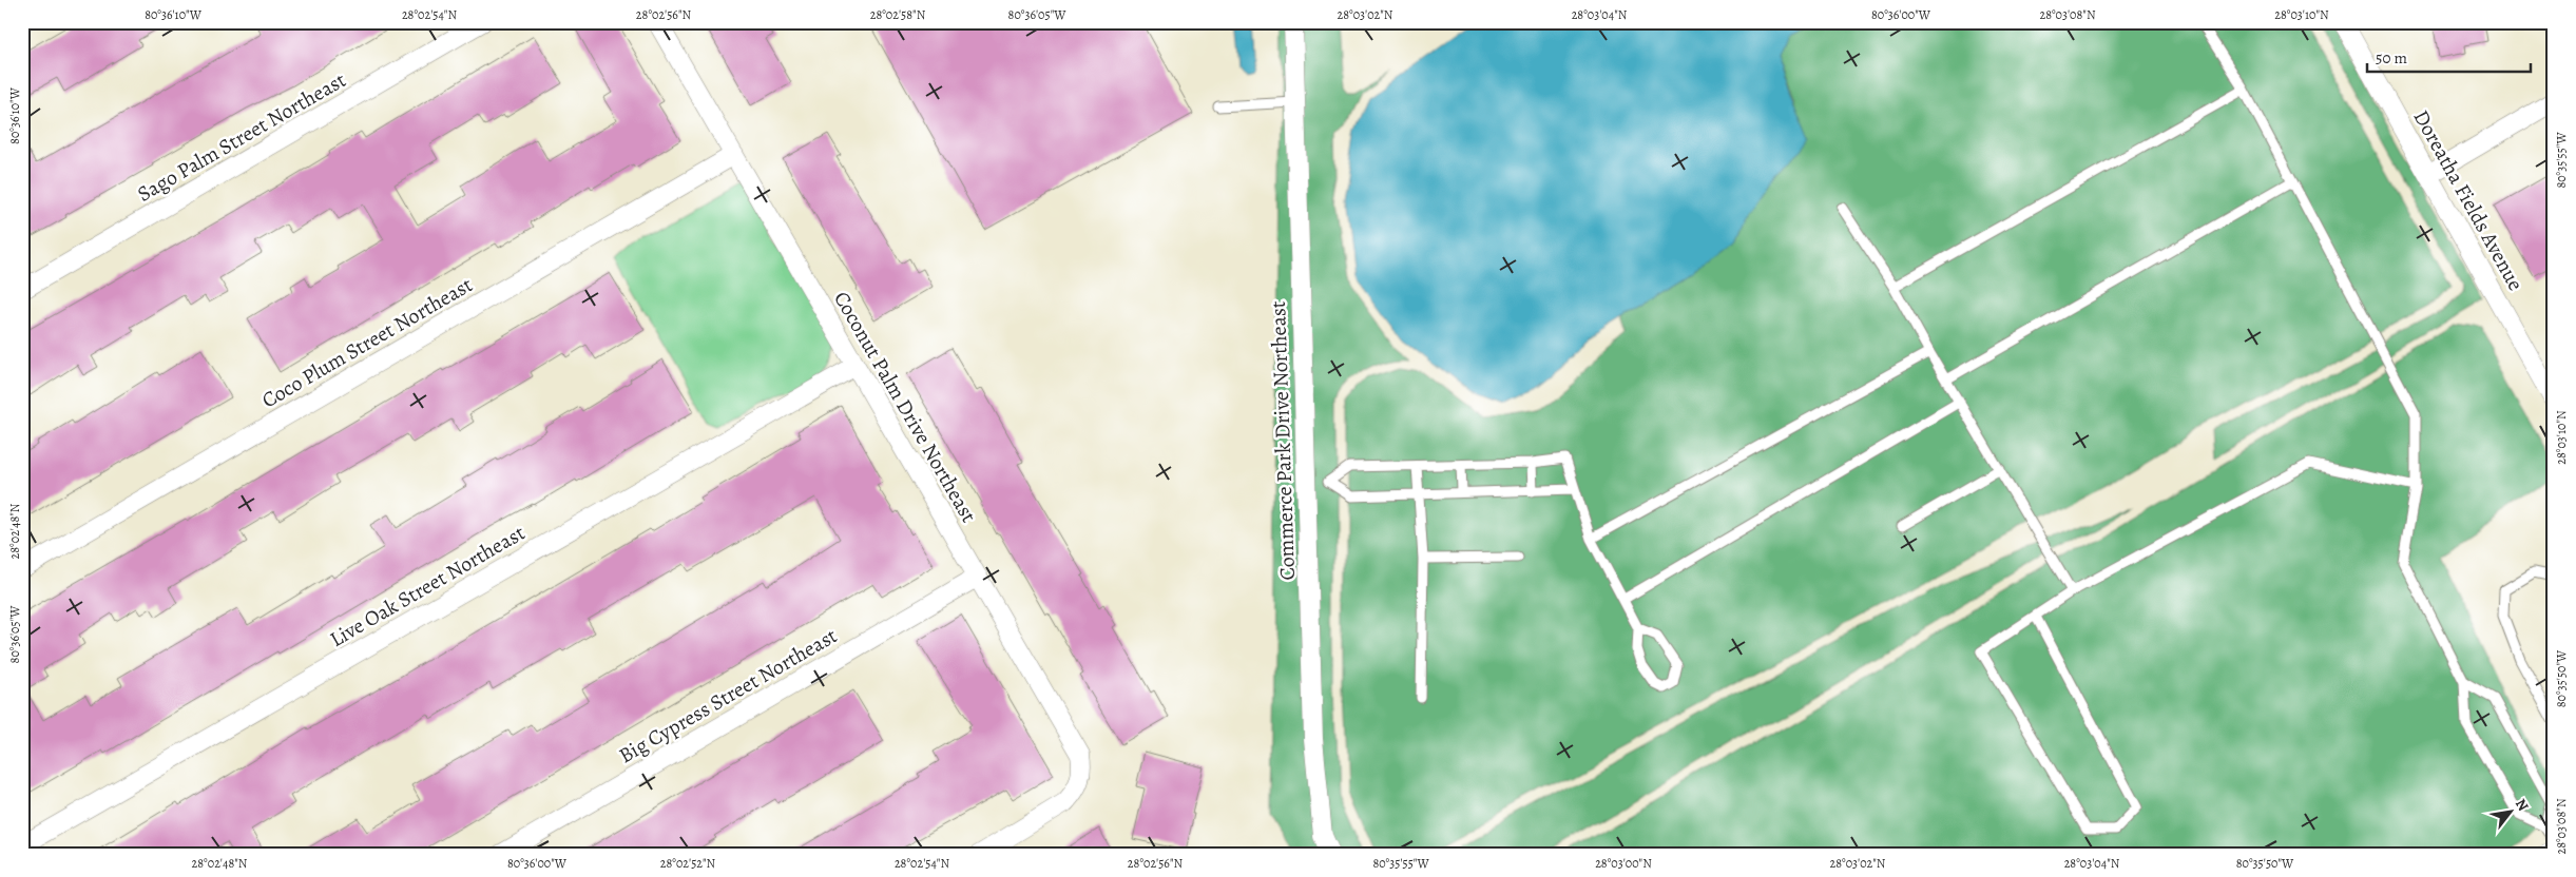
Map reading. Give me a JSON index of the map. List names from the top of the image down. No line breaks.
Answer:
{"streets":{"street":["Sago Palm Street Northeast","Doreatha Fields Avenue","Coco Plum Street Northeast","Coconut Palm Drive Northeast","Commerce Park Drive Northeast","Live Oak Street Northeast","Big Cypress Street Northeast"]},"crossings":[["Coco Plum Street Northeast","Coconut Palm Drive Northeast"],["Coconut Palm Drive Northeast","Live Oak Street Northeast"],["Coconut Palm Drive Northeast","Big Cypress Street Northeast"]],"scale_bar":"50 m","north":"top right","coordinates":["80°36'10\"W","28°02'54\"N","28°02'56\"N","28°02'58\"N","80°36'05\"W","28°03'02\"N","28°03'04\"N","80°36'00\"W","28°03'08\"N","28°03'10\"N","80°35'55\"W","28°02'48\"N","80°35'50\"W","28°02'52\"N","28°03'00\"N"]}
